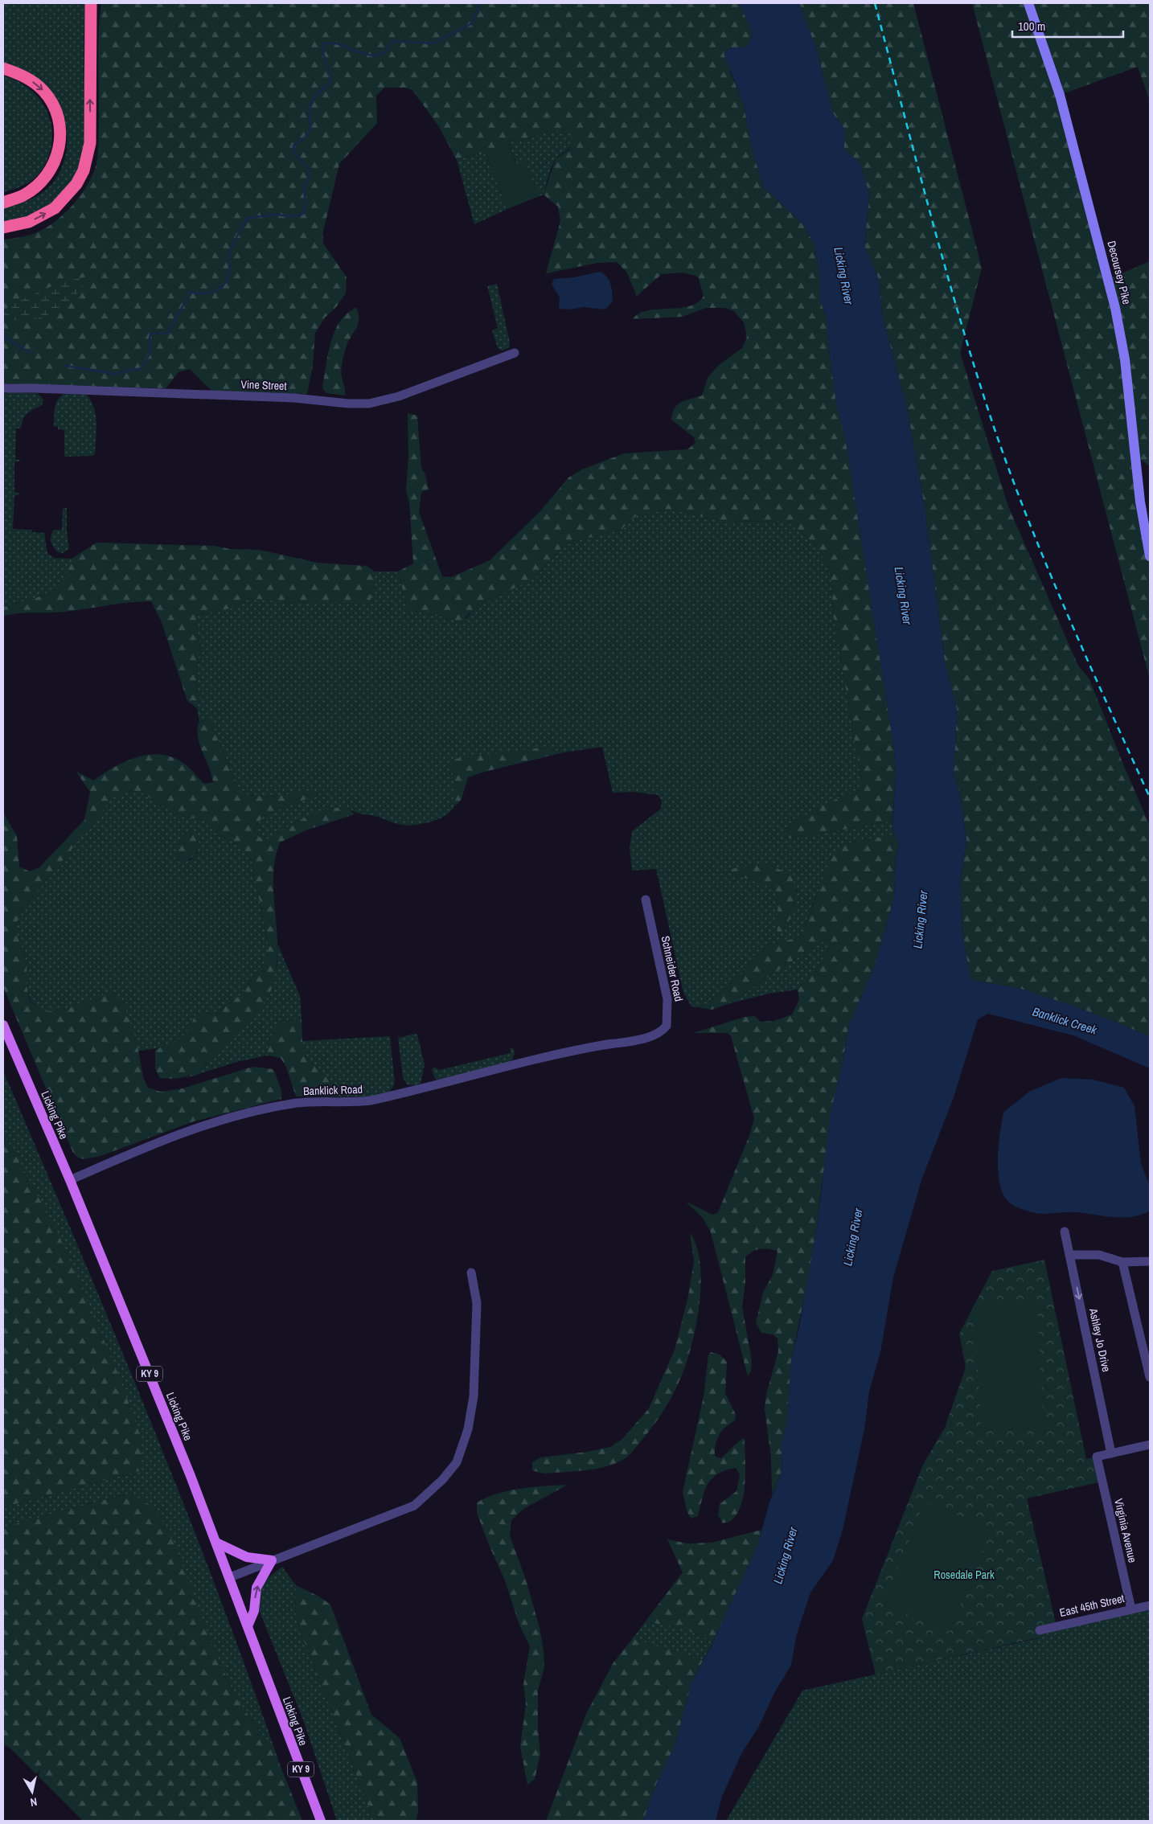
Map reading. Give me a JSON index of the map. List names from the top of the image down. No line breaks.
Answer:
{"streets":{"main road":["Decoursey Pike","Licking Pike","KY 9"],"street":["Vine Street","Schneider Road","Banklick Road","Ashley Jo Drive","Virginia Avenue","East 45th Street"]},"crossings":[["Schneider Road","Banklick Road"],["Banklick Road","Licking Pike"],["Ashley Jo Drive","Virginia Avenue"],["Virginia Avenue","East 45th Street"]],"water":["Licking River","Banklick Creek"],"parks":["Rosedale Park"],"scale_bar":"100 m","north":"bottom"}
